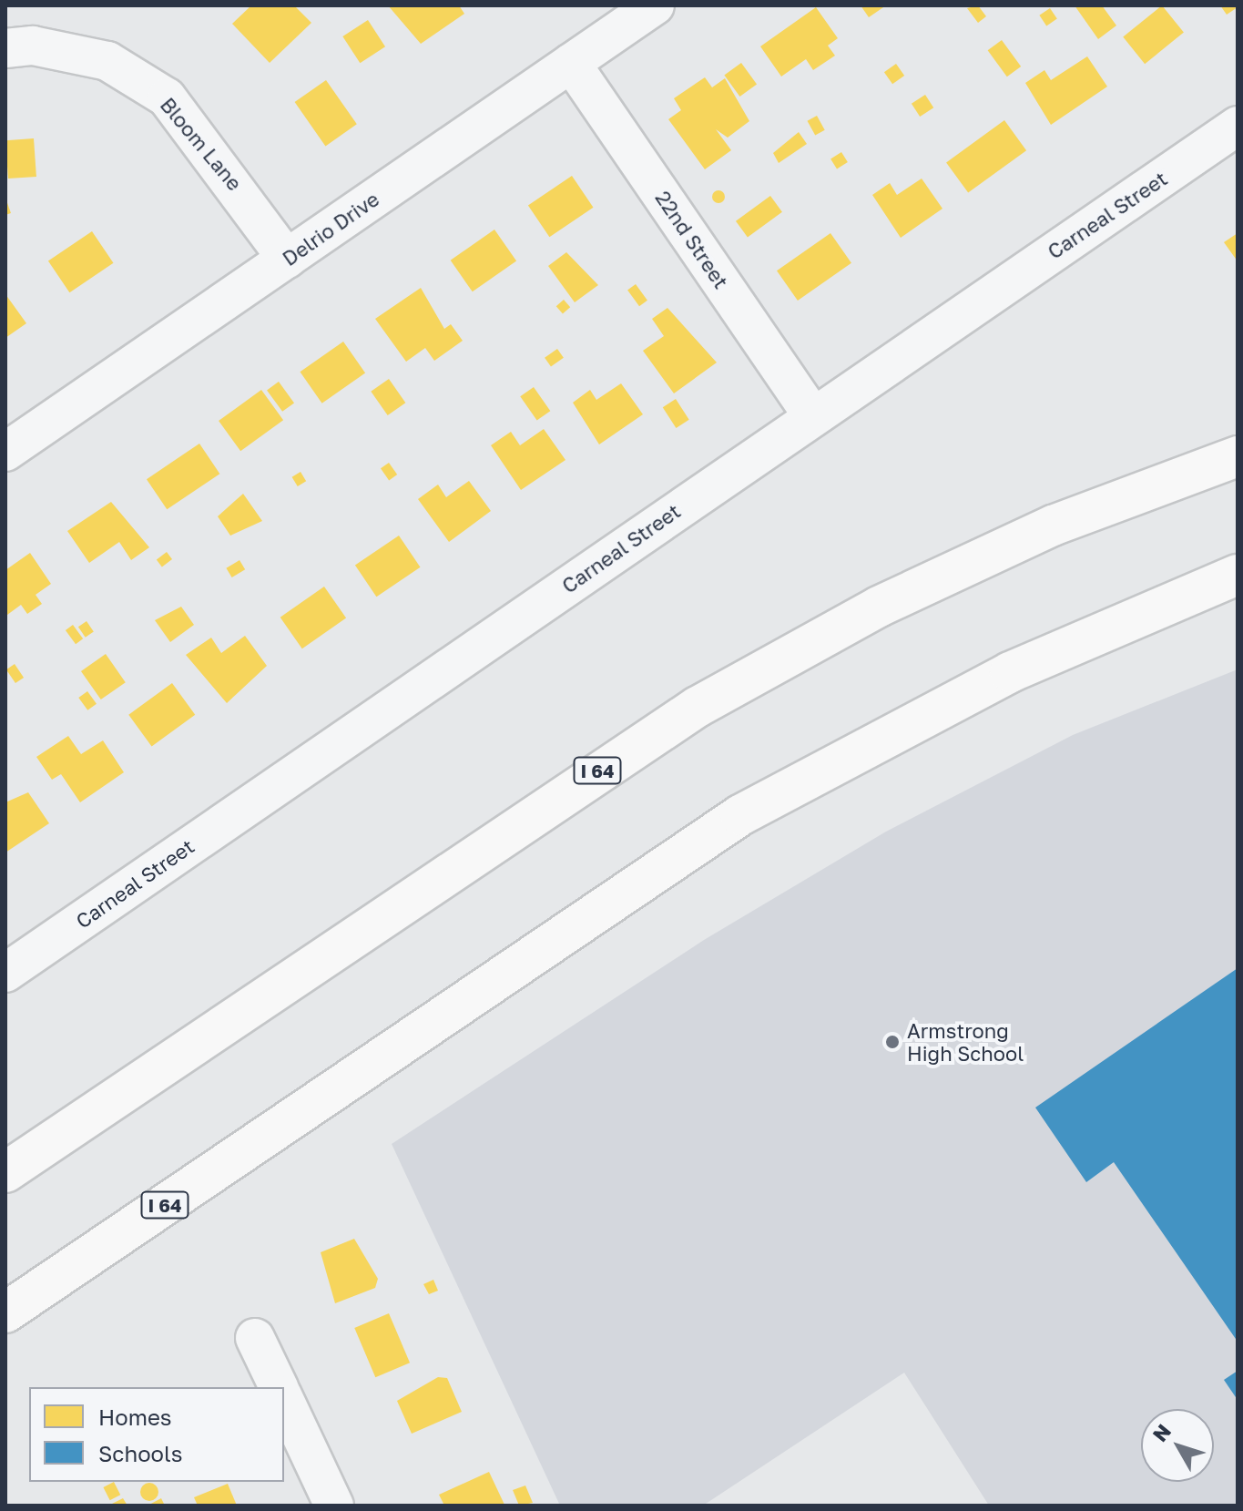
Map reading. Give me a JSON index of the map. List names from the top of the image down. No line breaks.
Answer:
{"streets":{"highway":["I 64"],"street":["Bloom Lane","Carneal Street","Delrio Drive","22nd Street"]},"crossings":[["Bloom Lane","Delrio Drive"],["Carneal Street","22nd Street"],["Delrio Drive","22nd Street"]],"places":["Armstrong High School"],"legend":["Homes","Schools"],"north":"top left"}
